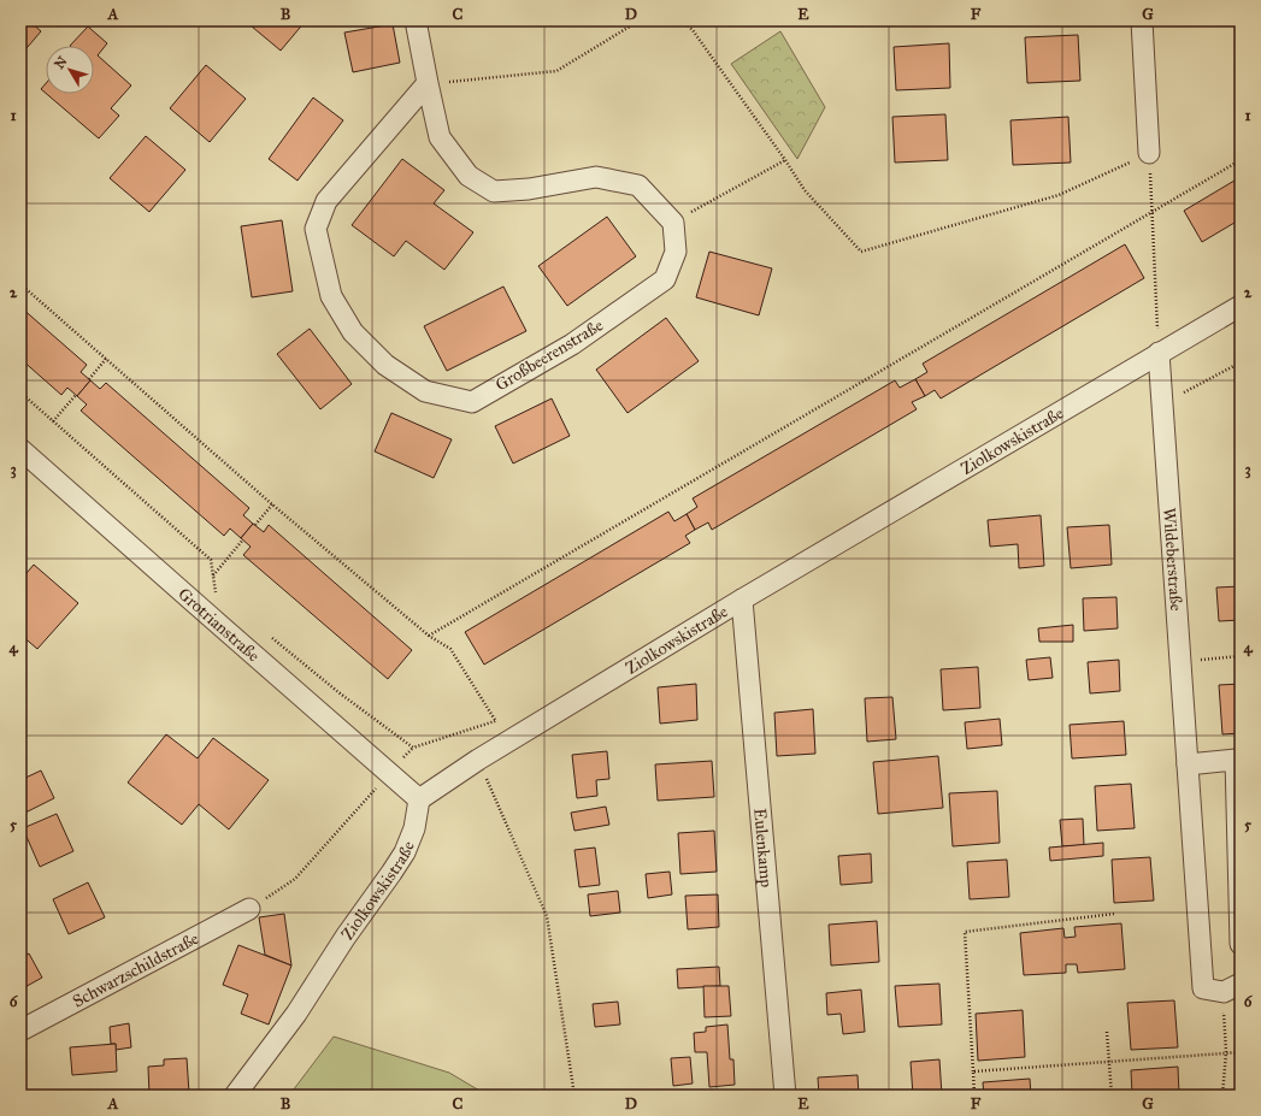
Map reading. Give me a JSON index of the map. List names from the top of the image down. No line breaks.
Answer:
{"streets":{"street":["Großbeerenstraße","Ziolkowskistraße","Wildeberstraße","Grotrianstraße","Eulenkamp","Schwarzschildstraße"]},"crossings":[["Ziolkowskistraße","Wildeberstraße"],["Ziolkowskistraße","Grotrianstraße"],["Ziolkowskistraße","Eulenkamp"]],"north":"top left","grid":{"columns":["A","B","C","D","E","F","G"],"rows":["1","2","3","4","5","6"]}}
